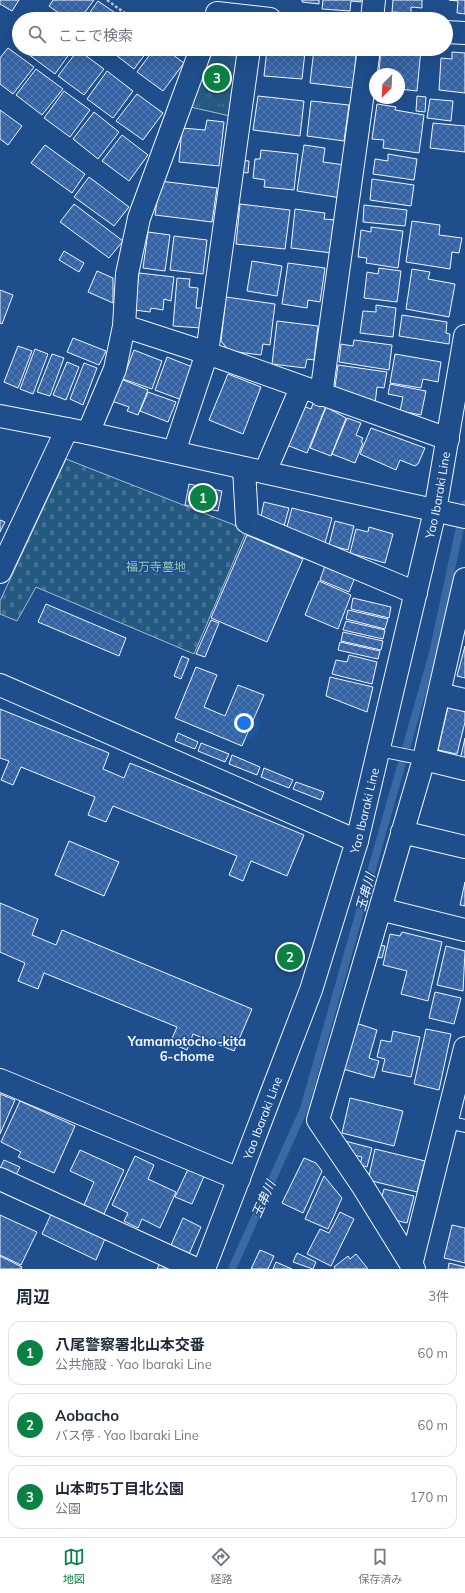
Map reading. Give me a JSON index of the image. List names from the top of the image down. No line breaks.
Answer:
{"streets":{"street":["Yao Ibaraki Line"]},"districts":["Yamamotocho-kita 6-chome"],"water":["玉串川"],"parks":["福万寺墓地"],"north":"bottom left","page":{"search":"ここで検索","pins":["3","1","2"],"heading":["周辺","3件"],"list":[{"mark":"1","name":"八尾警察署北山本交番","note":"公共施設 · Yao Ibaraki Line","value":"60 m"},{"mark":"2","name":"Aobacho","note":"バス停 · Yao Ibaraki Line","value":"60 m"},{"mark":"3","name":"山本町5丁目北公園","note":"公園","value":"170 m"}],"nav":["地図","経路","保存済み"]}}
